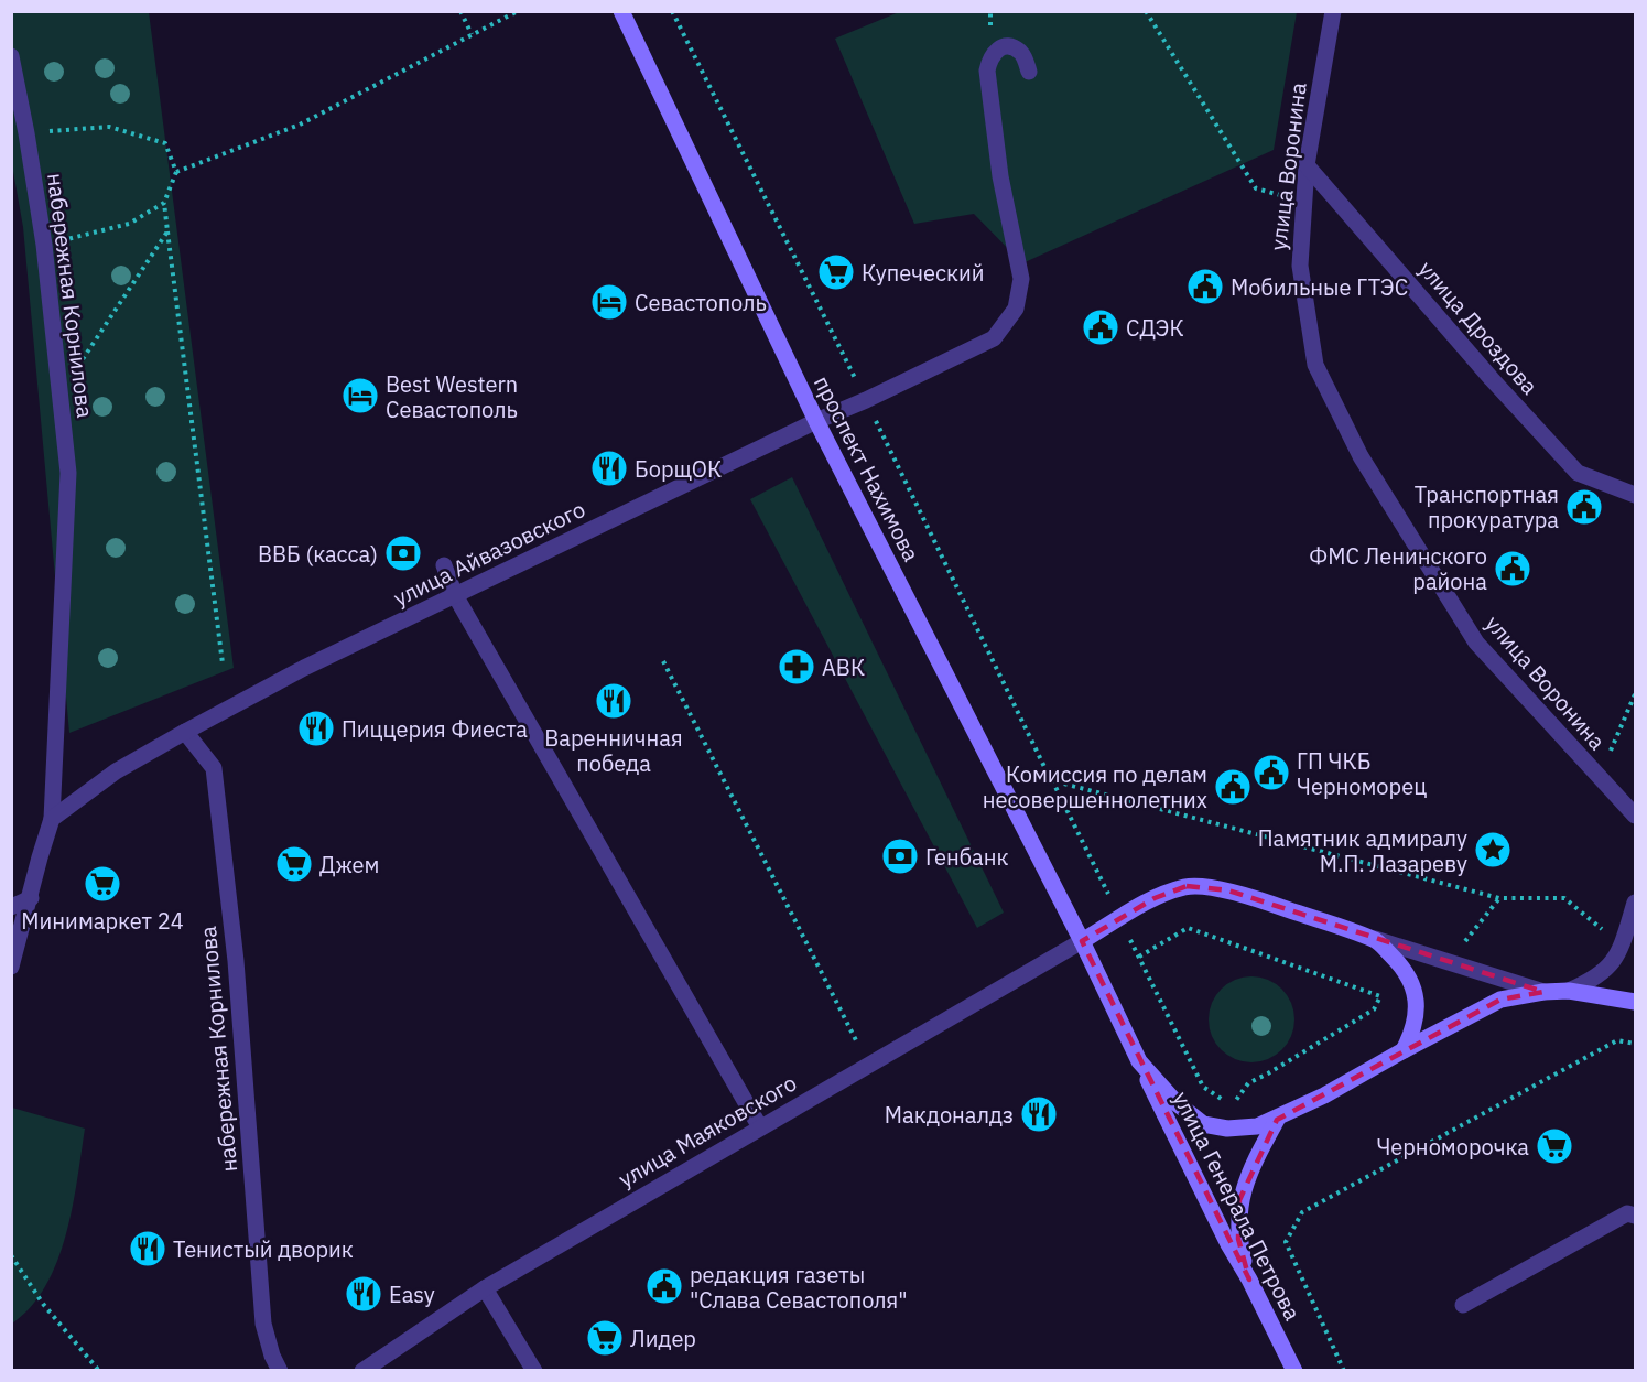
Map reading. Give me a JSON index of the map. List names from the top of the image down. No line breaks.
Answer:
{"streets":{"main road":["проспект Нахимова","улица Генерала Петрова"],"street":["улица Воронина","набережная Корнилова","улица Дроздова","улица Айвазовского","улица Маяковского"]},"crossings":[["улица Воронина","улица Дроздова"],["набережная Корнилова","улица Айвазовского"],["проспект Нахимова","улица Айвазовского"],["проспект Нахимова","улица Маяковского"],["проспект Нахимова","улица Генерала Петрова"]],"places":{"supermarket":["Купеческий","Джем","Минимаркет 24","Черноморочка","Лидер"],"public building":["Мобильные ГТЭС","СДЭК","Транспортная прокуратура","ФМС Ленинского района","ГП ЧКБ Черноморец","Комиссия по делам несовершеннолетних","редакция газеты \"Слава Севастополя\""],"hotel":["Севастополь","Best Western Севастополь"],"restaurant":["БорщОК","Варенничная победа","Пиццерия Фиеста","Макдоналдз","Тенистый дворик","Easy"],"bank":["ВВБ (касса)","Генбанк"],"pharmacy":["АВК"],"place":["Памятник адмиралу М.П. Лазареву"]}}
